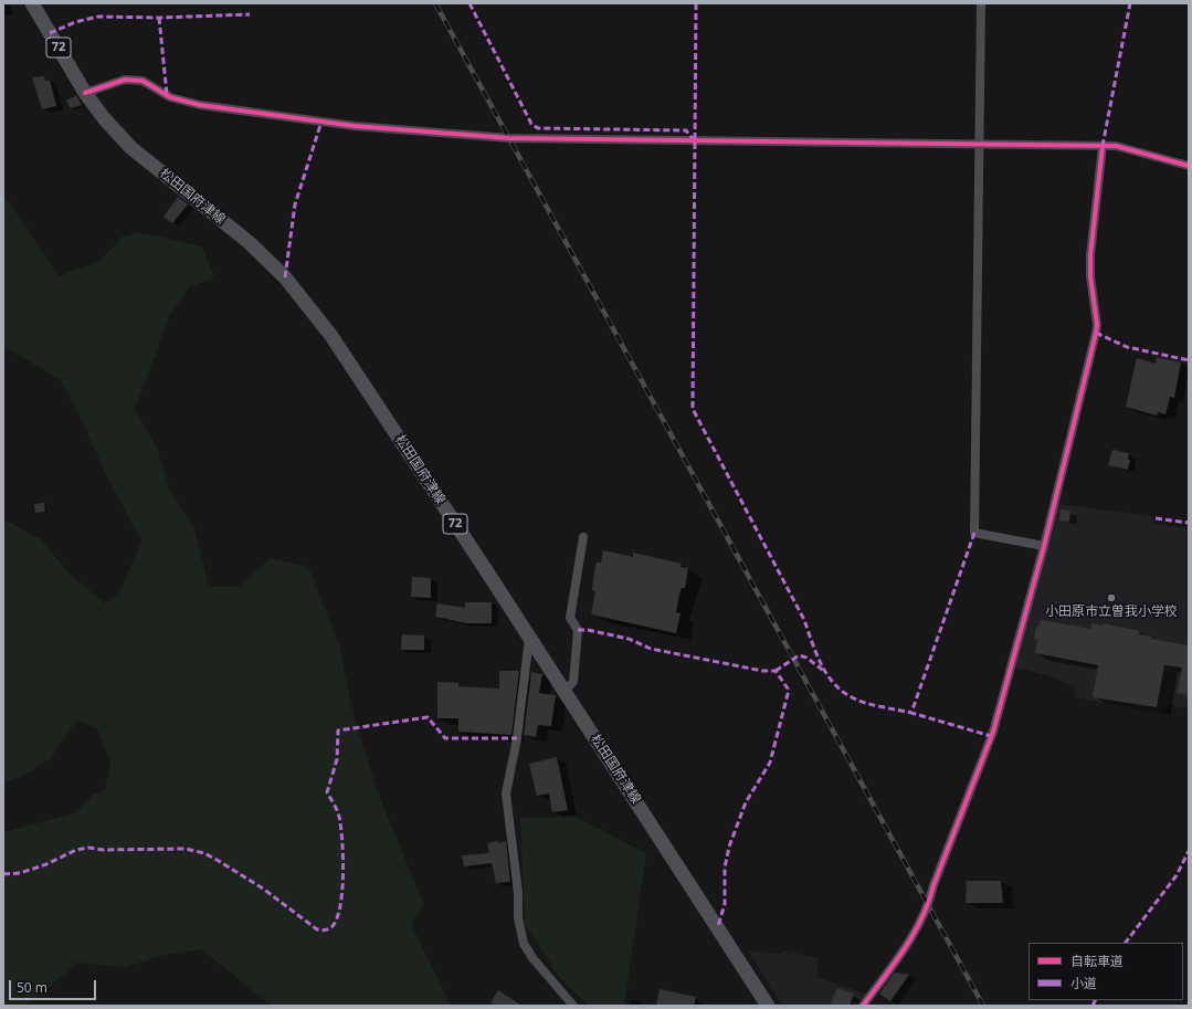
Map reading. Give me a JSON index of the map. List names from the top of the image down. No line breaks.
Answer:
{"streets":{"main road":["72","松田国府津線"]},"places":["小田原市立曽我小学校"],"legend":["自転車道","小道"],"scale_bar":"50 m"}
